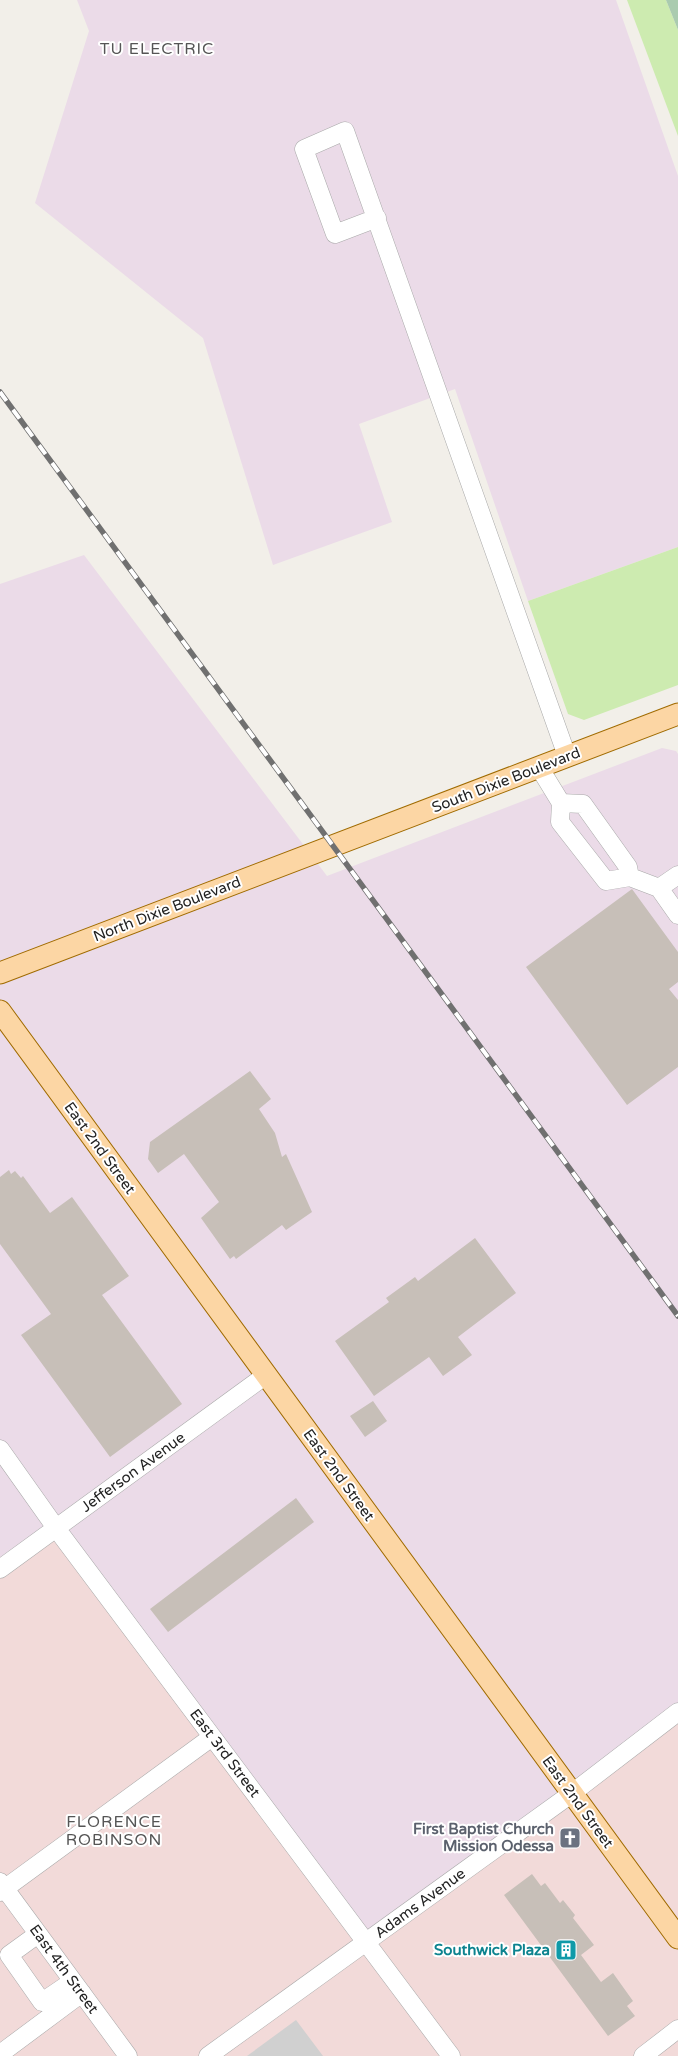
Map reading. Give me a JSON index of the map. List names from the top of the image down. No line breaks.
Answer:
{"streets":{"main road":["South Dixie Boulevard","North Dixie Boulevard","East 2nd Street"],"street":["Jefferson Avenue","East 3rd Street","Adams Avenue","East 4th Street"]},"crossings":[["South Dixie Boulevard","North Dixie Boulevard"],["East 2nd Street","Jefferson Avenue"],["East 2nd Street","Adams Avenue"],["Jefferson Avenue","East 3rd Street"],["East 3rd Street","Adams Avenue"]],"districts":["TU ELECTRIC","FLORENCE ROBINSON"],"places":{"church":["First Baptist Church Mission Odessa"],"building":["Southwick Plaza"]}}
